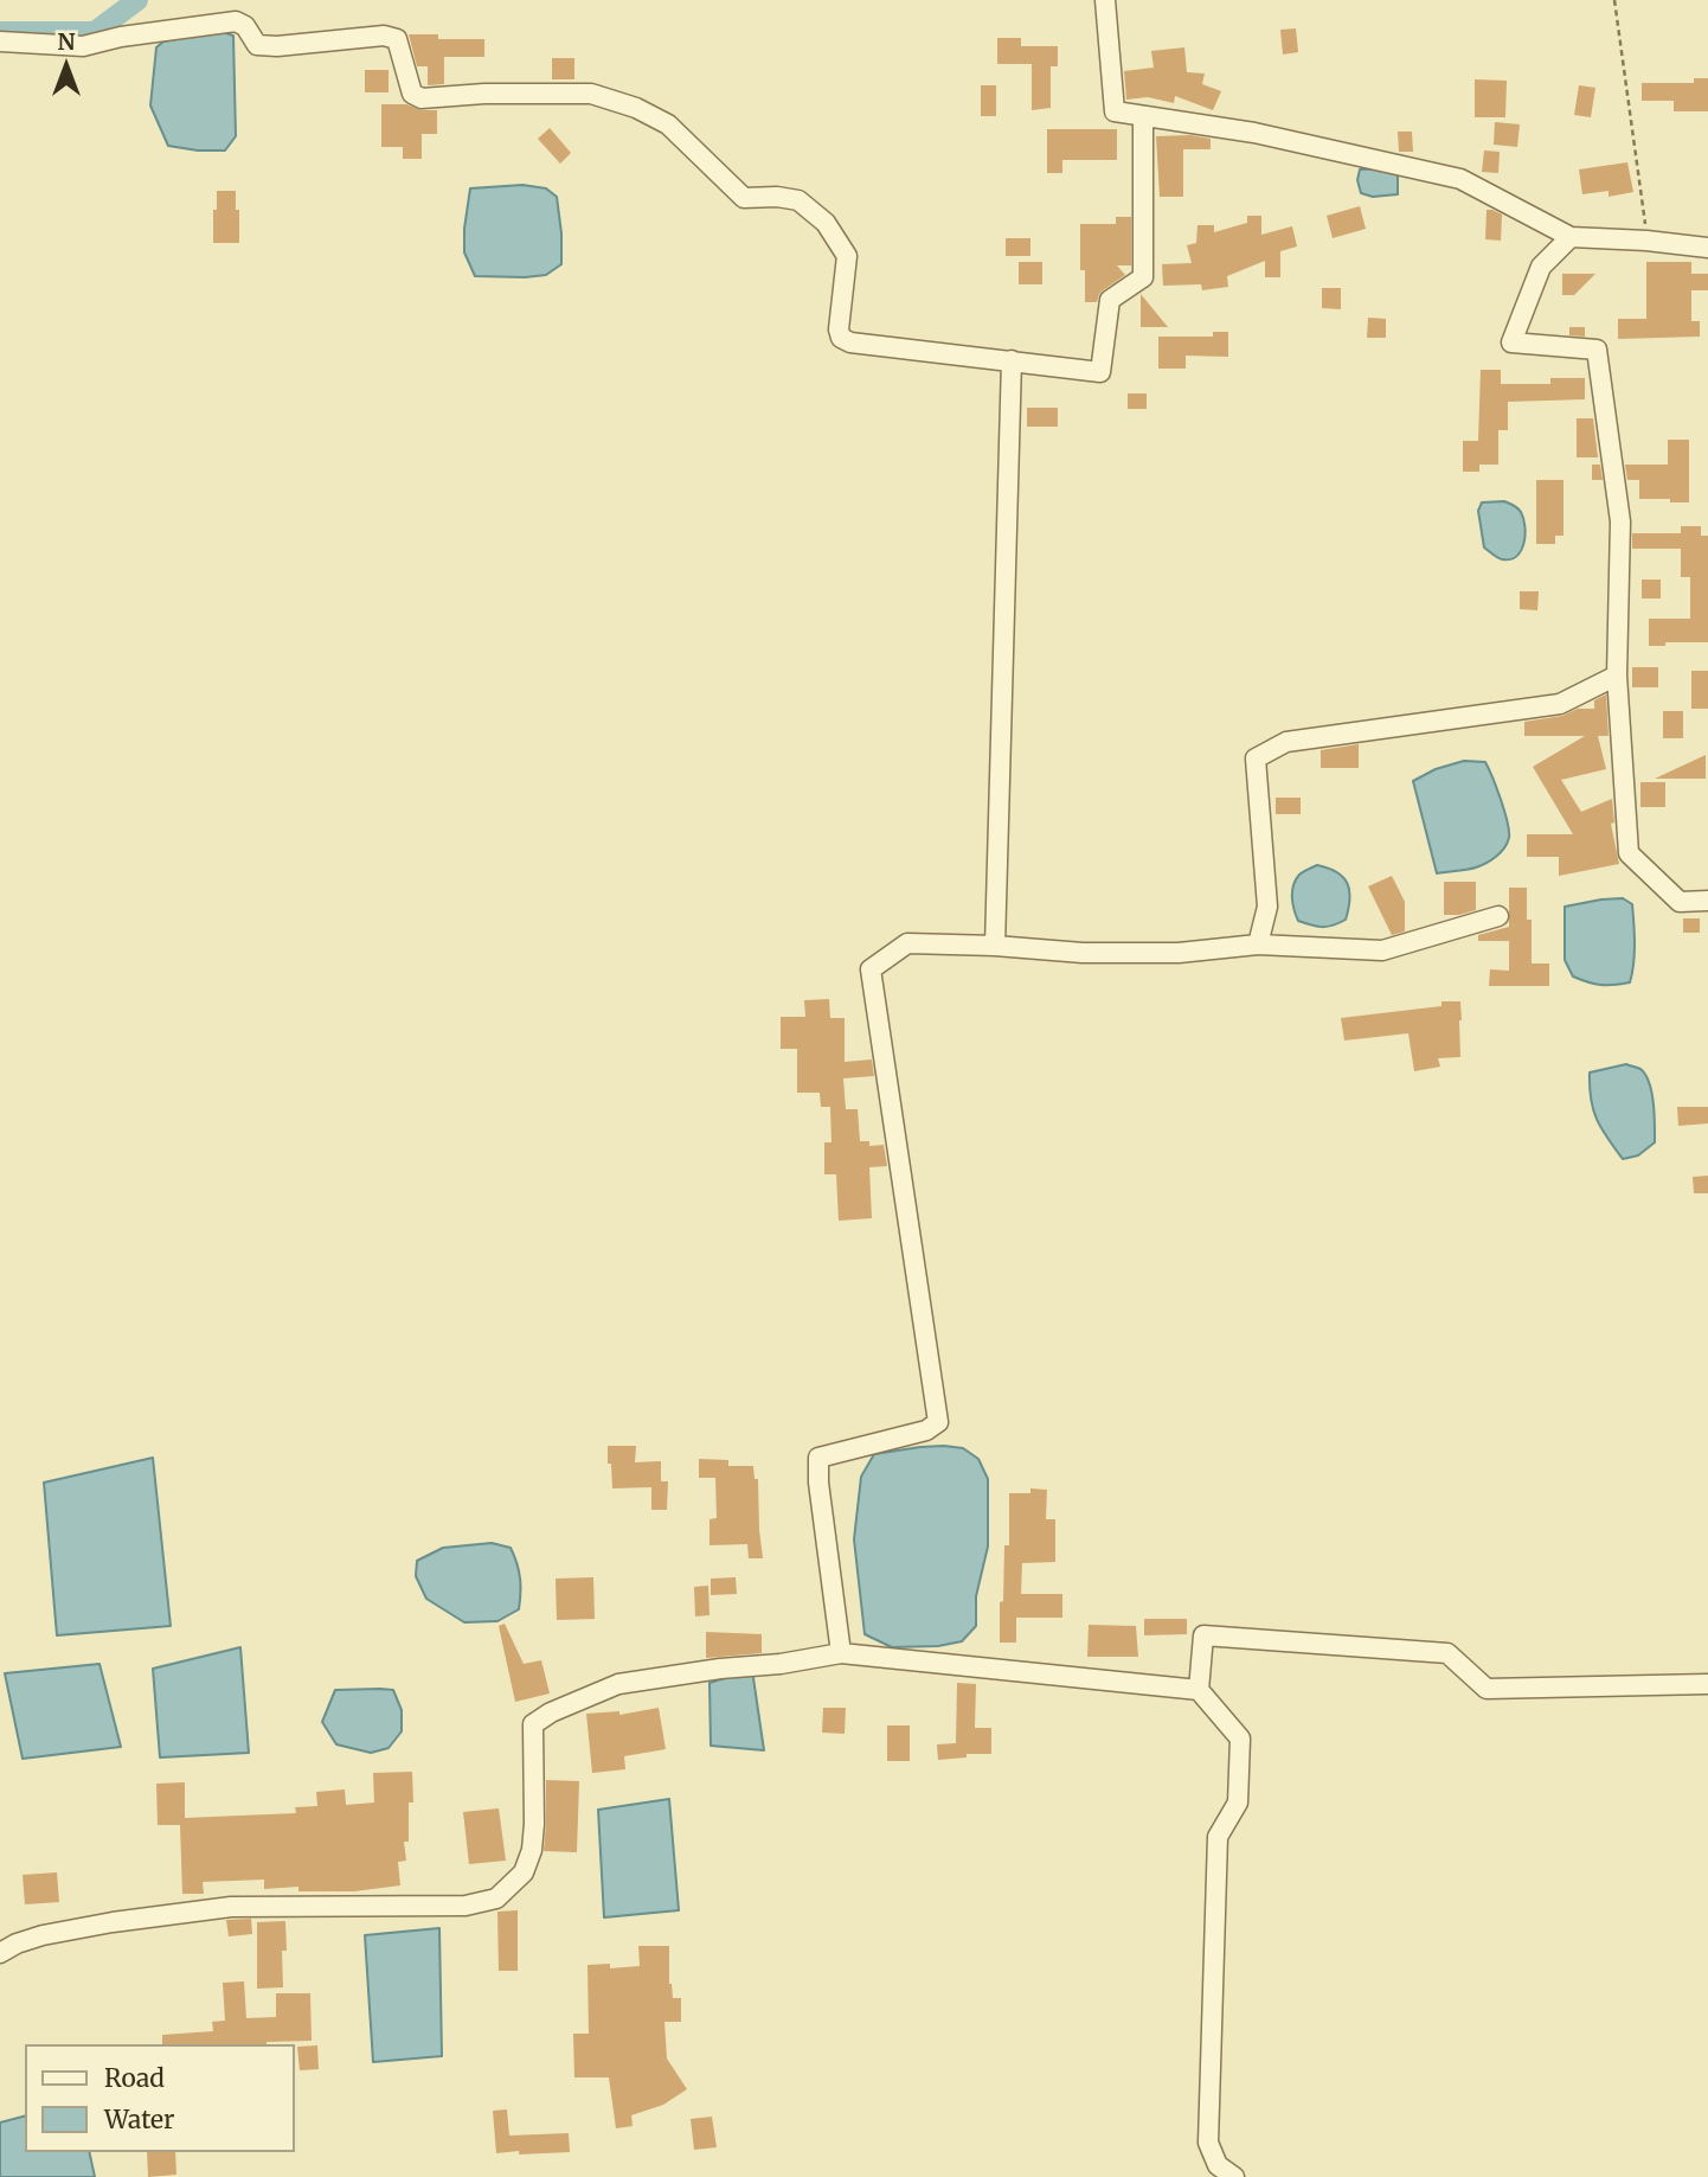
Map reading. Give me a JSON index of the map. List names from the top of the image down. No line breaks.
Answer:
{"legend":["Road","Water"],"north":"top"}
